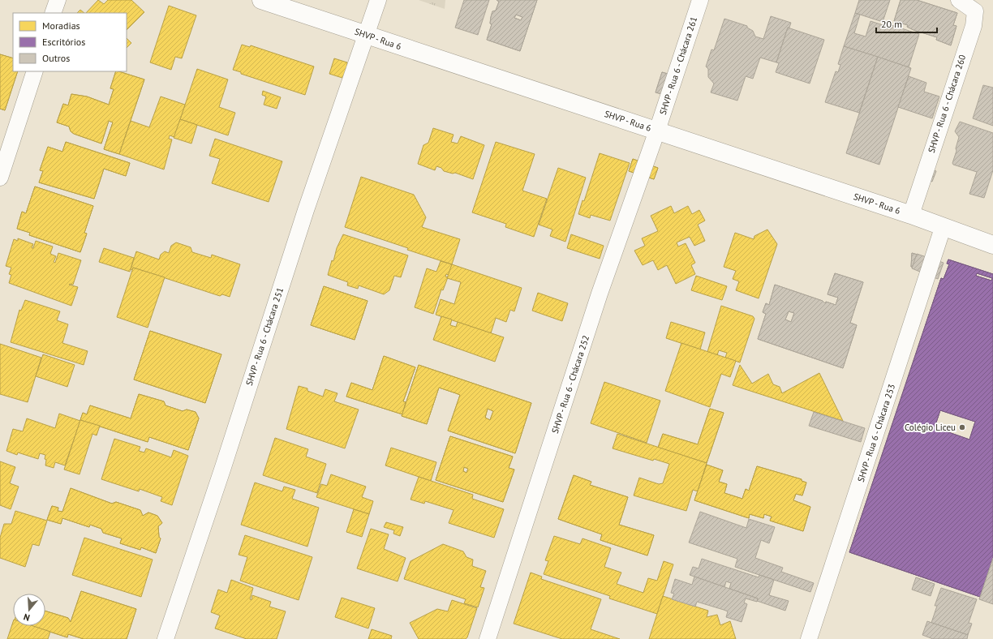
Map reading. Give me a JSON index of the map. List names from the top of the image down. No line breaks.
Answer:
{"streets":{"street":["SHVP - Rua 6","SHVP - Rua 6 - Chácara 261","SHVP - Rua 6 - Chácara 260","SHVP - Rua 6 - Chácara 251","SHVP - Rua 6 - Chácara 252","SHVP - Rua 6 - Chácara 253"]},"crossings":[["SHVP - Rua 6","SHVP - Rua 6 - Chácara 261"],["SHVP - Rua 6","SHVP - Rua 6 - Chácara 260"],["SHVP - Rua 6","SHVP - Rua 6 - Chácara 251"],["SHVP - Rua 6","SHVP - Rua 6 - Chácara 252"],["SHVP - Rua 6","SHVP - Rua 6 - Chácara 253"],["SHVP - Rua 6 - Chácara 261","SHVP - Rua 6 - Chácara 252"]],"places":["Colégio Liceu"],"legend":["Moradias","Escritórios","Outros"],"scale_bar":"20 m","north":"bottom"}
